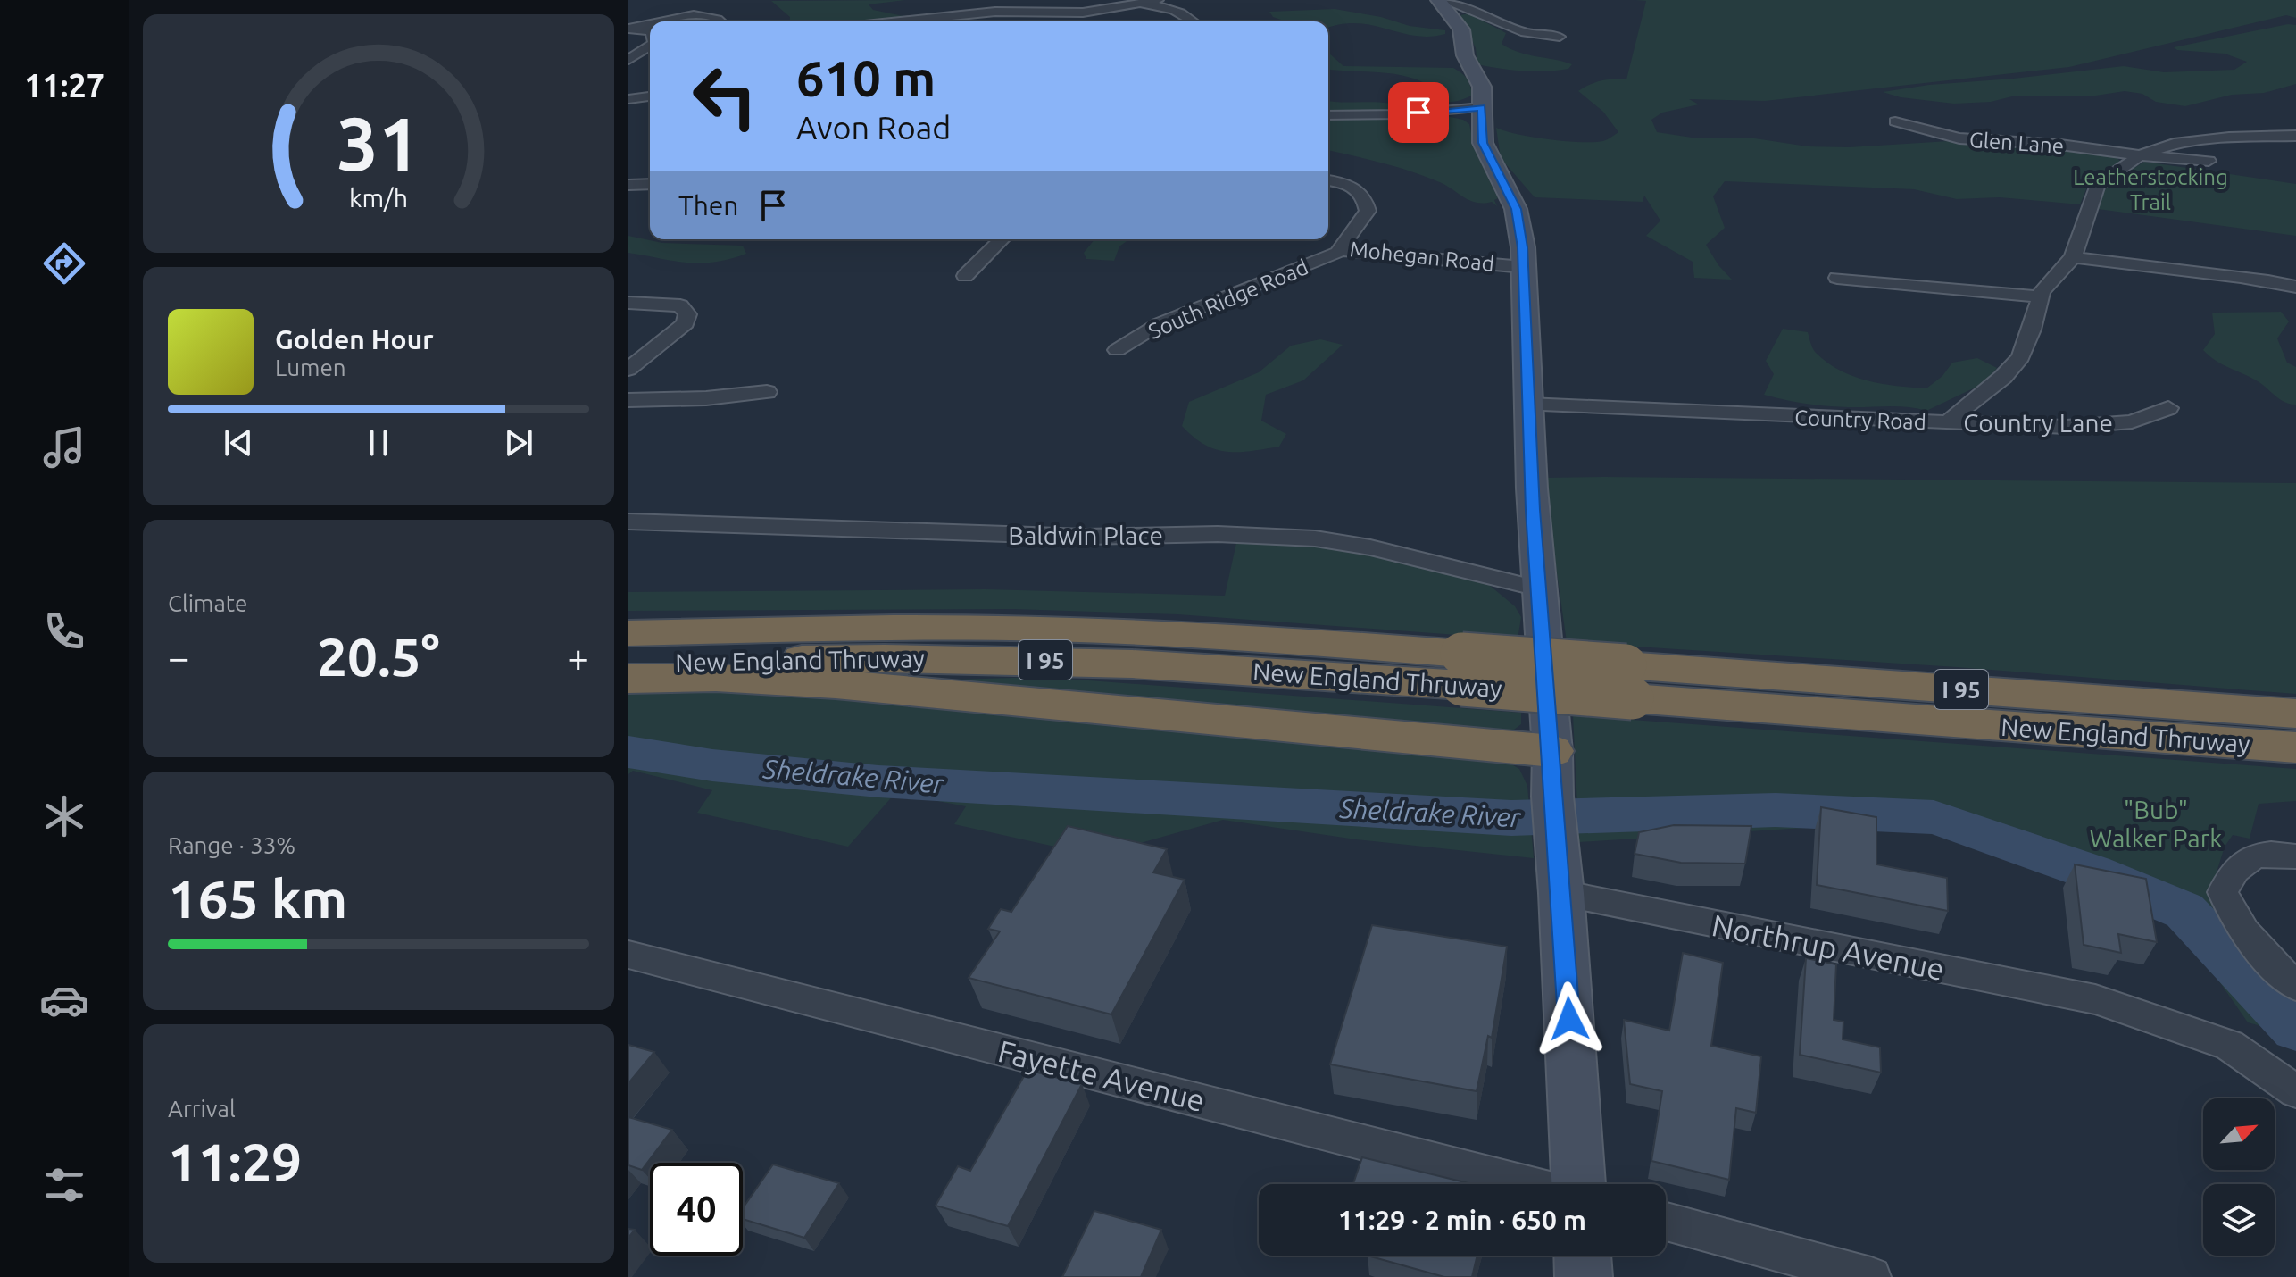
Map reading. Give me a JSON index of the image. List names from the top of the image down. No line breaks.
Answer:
{"streets":{"highway":["New England Thruway","I 95"],"street":["Glen Lane","Mohegan Road","South Ridge Road","Country Road","Country Lane","Baldwin Place","Northrup Avenue","Fayette Avenue"]},"crossings":[["Glen Lane","Country Road"],["Mohegan Road","South Ridge Road"],["Country Road","Country Lane"]],"water":["Sheldrake River"],"parks":["Leatherstocking Trail","\"Bub\" Walker Park"],"north":"top right","page":{"tabs":"11:27","turn":["610 m","Avon Road"],"then":"Then","song":["Golden Hour","Lumen"],"tile":["Climate",["Range · 33%","165 km"],["Arrival","11:29"]],"heat":["−","20.5°","+"],"limit":"40","trip":"11:29 · 2 min · 650 m","gauge":["31","km/h"]}}
